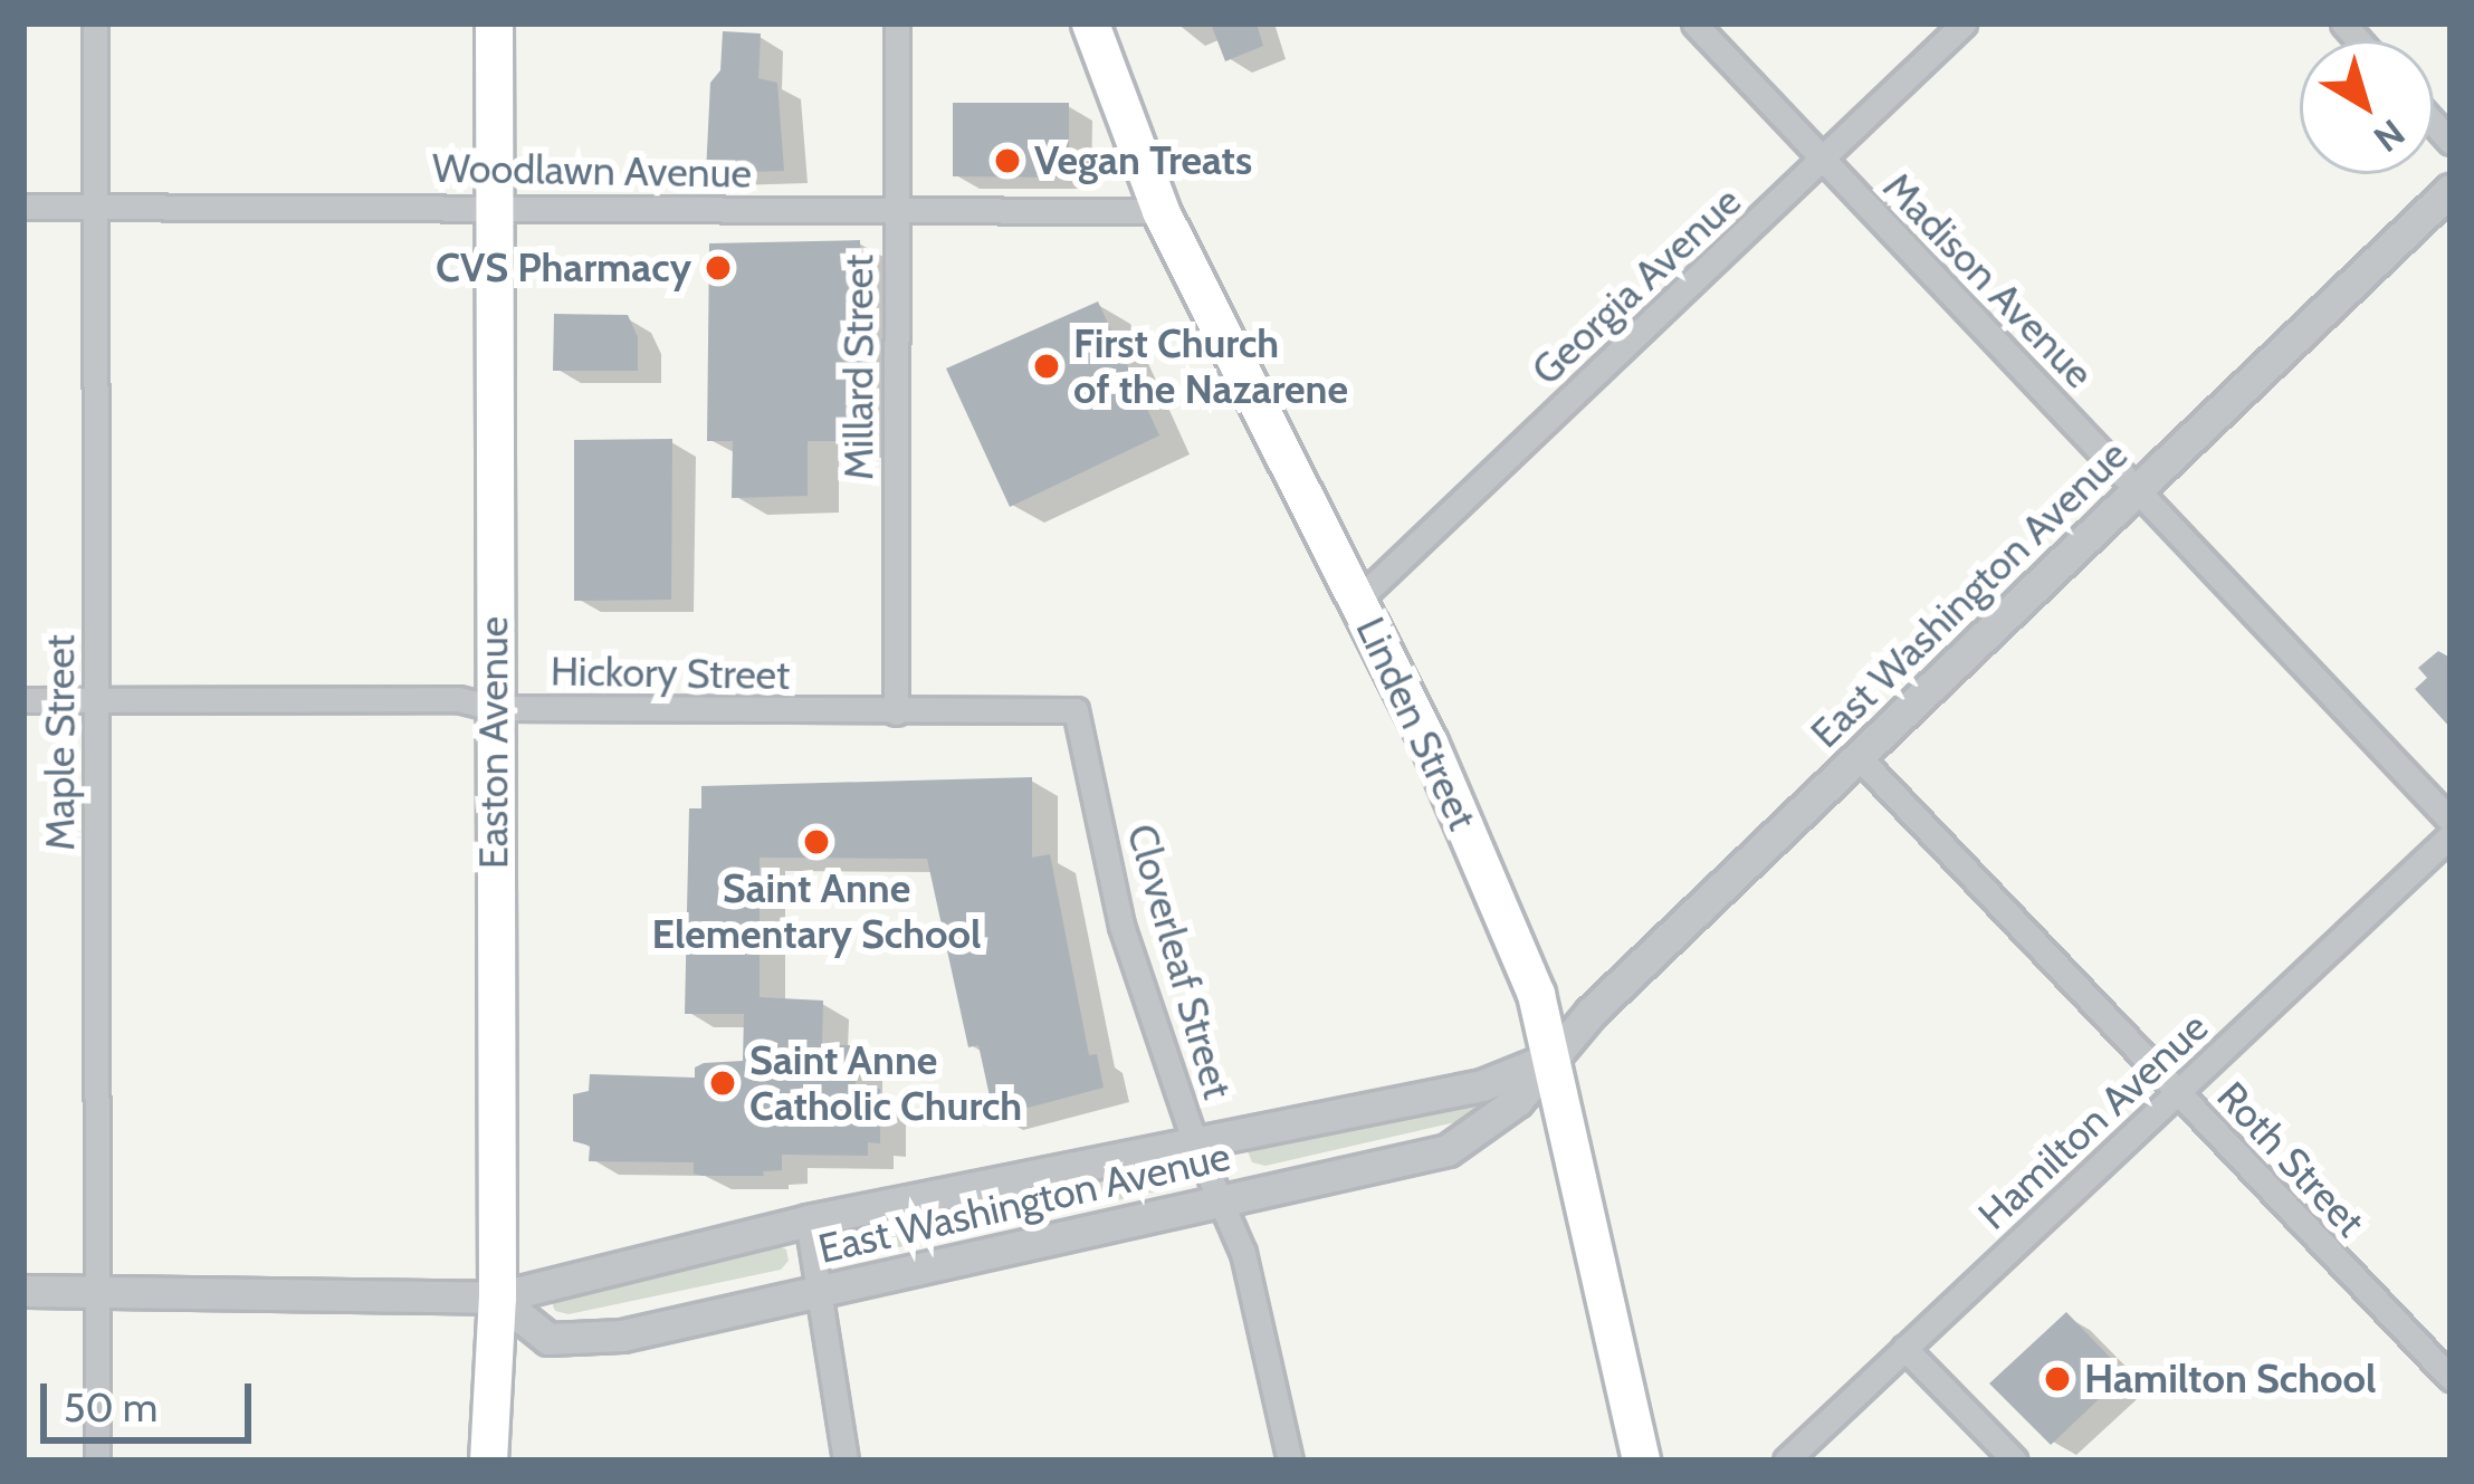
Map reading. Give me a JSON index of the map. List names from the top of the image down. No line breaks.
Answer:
{"streets":{"main road":["Linden Street","Easton Avenue"],"street":["Woodlawn Avenue","Madison Avenue","Georgia Avenue","Millard Street","East Washington Avenue","Hickory Street","Maple Street","Cloverleaf Street","Hamilton Avenue","Roth Street"]},"crossings":[["Woodlawn Avenue","Millard Street"],["Woodlawn Avenue","Linden Street"],["Woodlawn Avenue","Maple Street"],["Woodlawn Avenue","Easton Avenue"],["Madison Avenue","Georgia Avenue"],["Madison Avenue","East Washington Avenue"],["Georgia Avenue","Linden Street"],["Millard Street","Hickory Street"],["East Washington Avenue","Linden Street"],["East Washington Avenue","Maple Street"],["East Washington Avenue","Easton Avenue"],["East Washington Avenue","Cloverleaf Street"],["East Washington Avenue","Roth Street"],["Hickory Street","Maple Street"],["Hickory Street","Easton Avenue"],["Hickory Street","Cloverleaf Street"],["Hamilton Avenue","Roth Street"]],"places":["Vegan Treats","CVS Pharmacy","First Church of the Nazarene","Saint Anne Elementary School","Saint Anne Catholic Church","Hamilton School"],"scale_bar":"50 m","north":"bottom right"}
